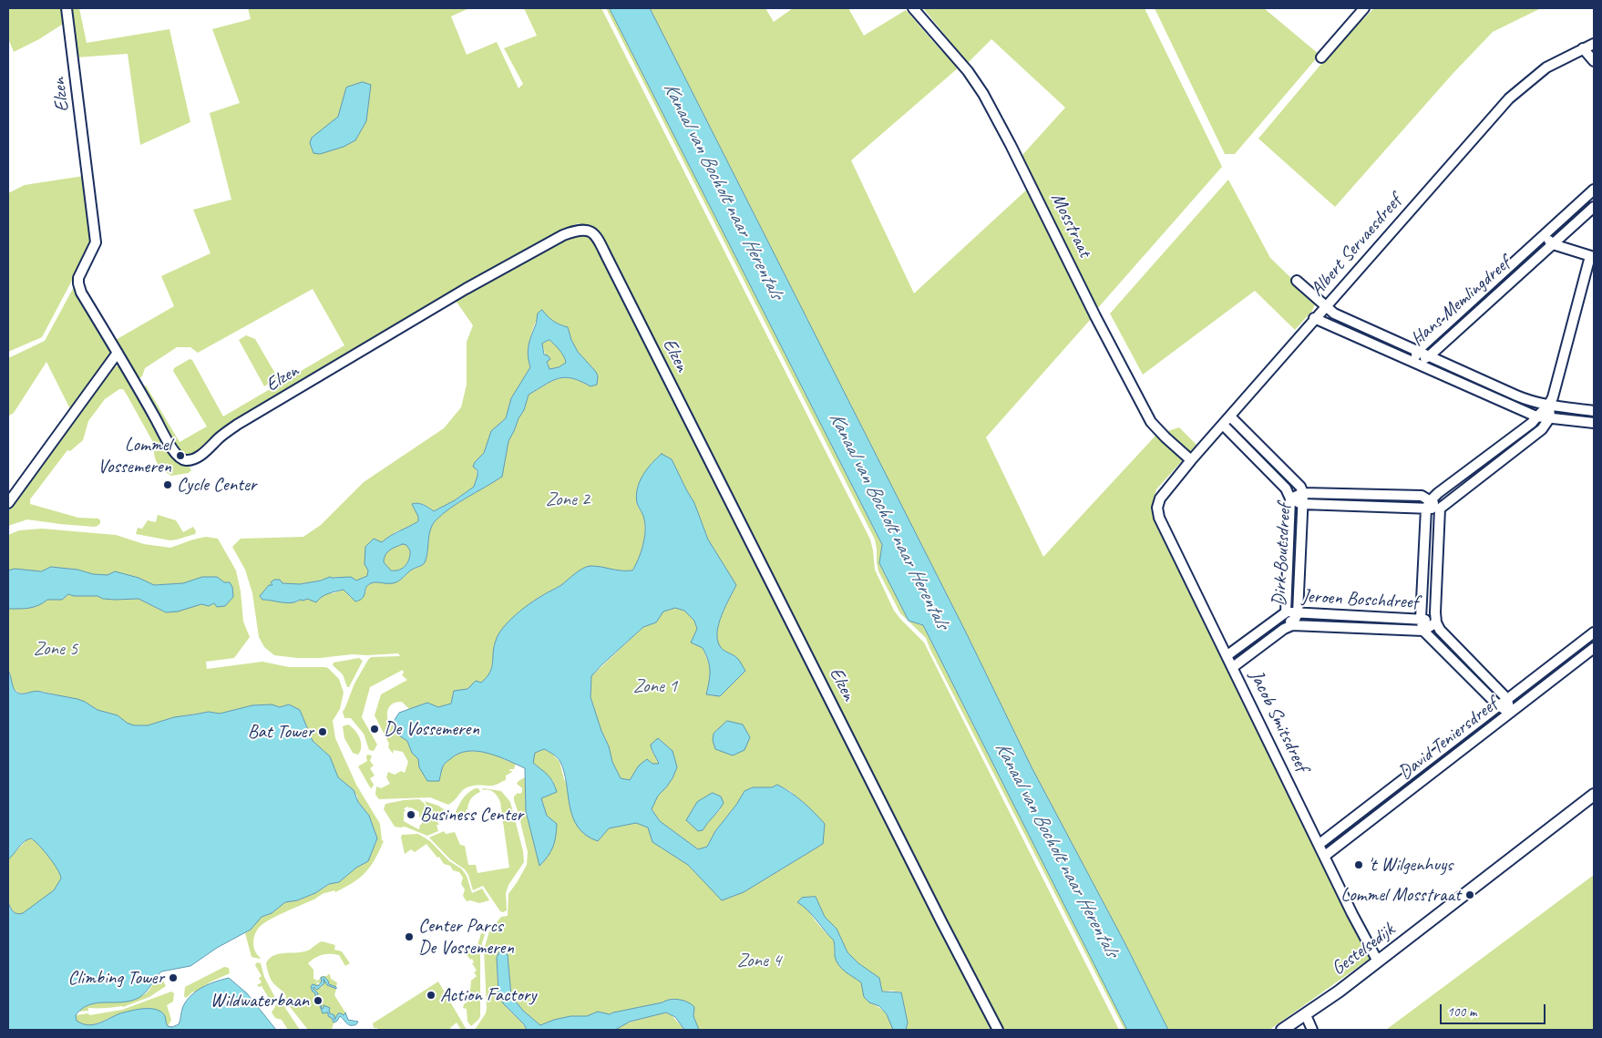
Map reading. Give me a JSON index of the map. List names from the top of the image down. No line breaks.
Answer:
{"streets":{"main road":["Gestelsedijk"],"street":["Elzen","Mosstraat","Albert Servaesdreef","Hans Memlingdreef","Dirk Boutsdreef","Jeroen Boschdreef","Jacob Smitsdreef","David Teniersdreef"]},"crossings":[["Mosstraat","Albert Servaesdreef"],["Albert Servaesdreef","Dirk Boutsdreef"],["Albert Servaesdreef","Jacob Smitsdreef"],["Dirk Boutsdreef","Jeroen Boschdreef"],["Dirk Boutsdreef","Jacob Smitsdreef"],["Jacob Smitsdreef","David Teniersdreef"],["Jacob Smitsdreef","Gestelsedijk"]],"water":["Kanaal van Bocholt naar Herentals"],"parks":["Zone 2","Zone 5","Zone 1","Zone 4"],"places":["Lommel Vossemeren","Cycle Center","De Vossemeren","Bat Tower","Business Center","'t Wilgenhuys","Lommel Mosstraat","Center Parcs De Vossemeren","Climbing Tower","Action Factory","Wildwaterbaan"],"scale_bar":"100 m"}
